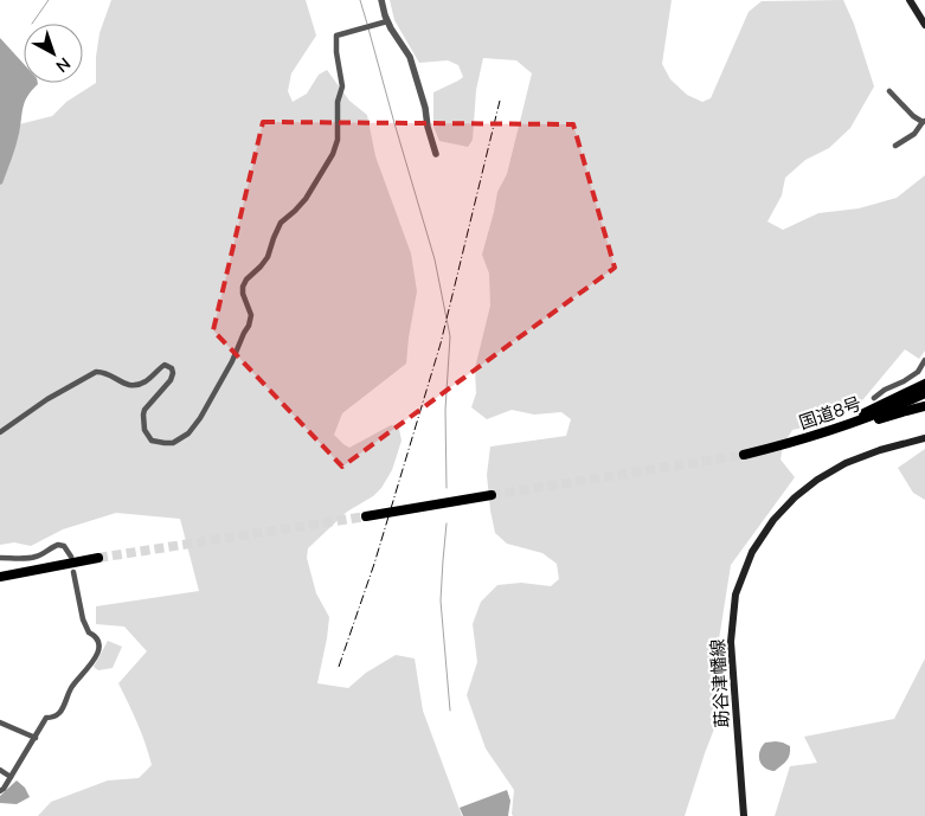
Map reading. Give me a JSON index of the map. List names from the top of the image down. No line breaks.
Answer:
{"streets":{"highway":["国道8号"],"main road":["莇谷津幡線"]},"north":"bottom right"}
